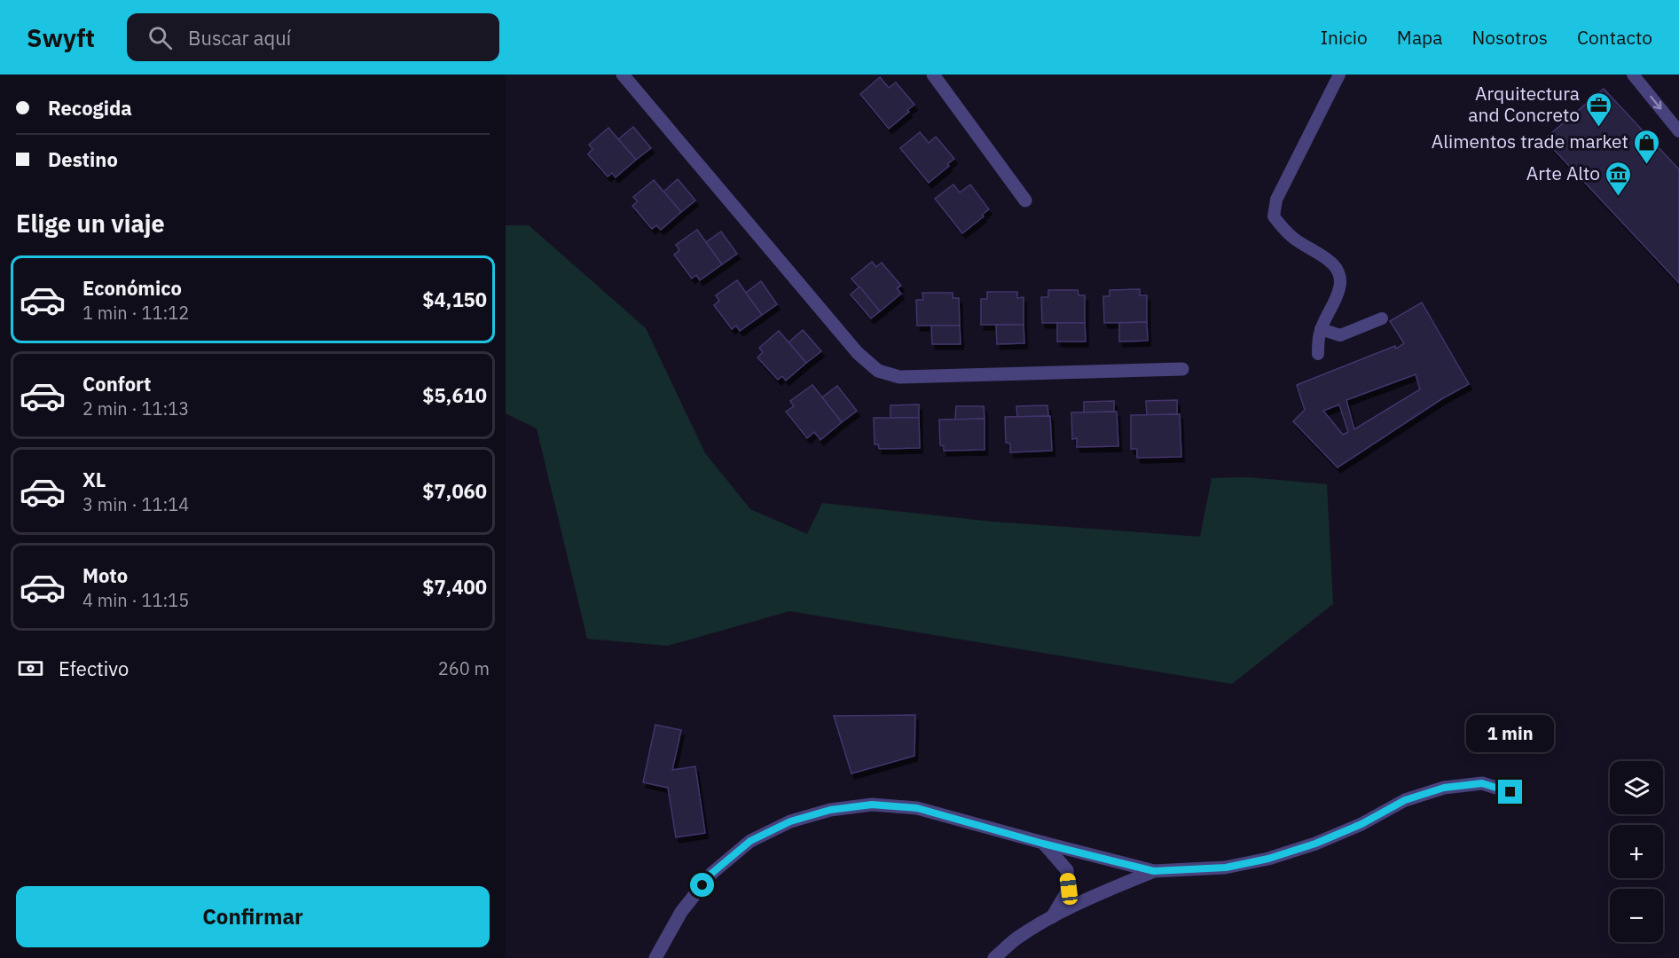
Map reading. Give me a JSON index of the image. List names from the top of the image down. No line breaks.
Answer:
{"places":{"office":["Arquitectura and Concreto"],"shop":["Alimentos trade market"],"museum":["Arte Alto"]},"page":{"header":"Swyft","search":"Buscar aquí","nav":["Inicio","Mapa","Nosotros","Contacto"],"banner":["Recogida","Destino"],"heading":"Elige un viaje","list":[{"name":"Económico","note":"1 min · 11:12","value":"$4,150"},{"name":"Confort","note":"2 min · 11:13","value":"$5,610"},{"name":"XL","note":"3 min · 11:14","value":"$7,060"},{"name":"Moto","note":"4 min · 11:15","value":"$7,400"}],"pay":["Efectivo","260 m"],"bubble":"1 min","map_buttons":["+","−"],"buttons":"Confirmar"}}
